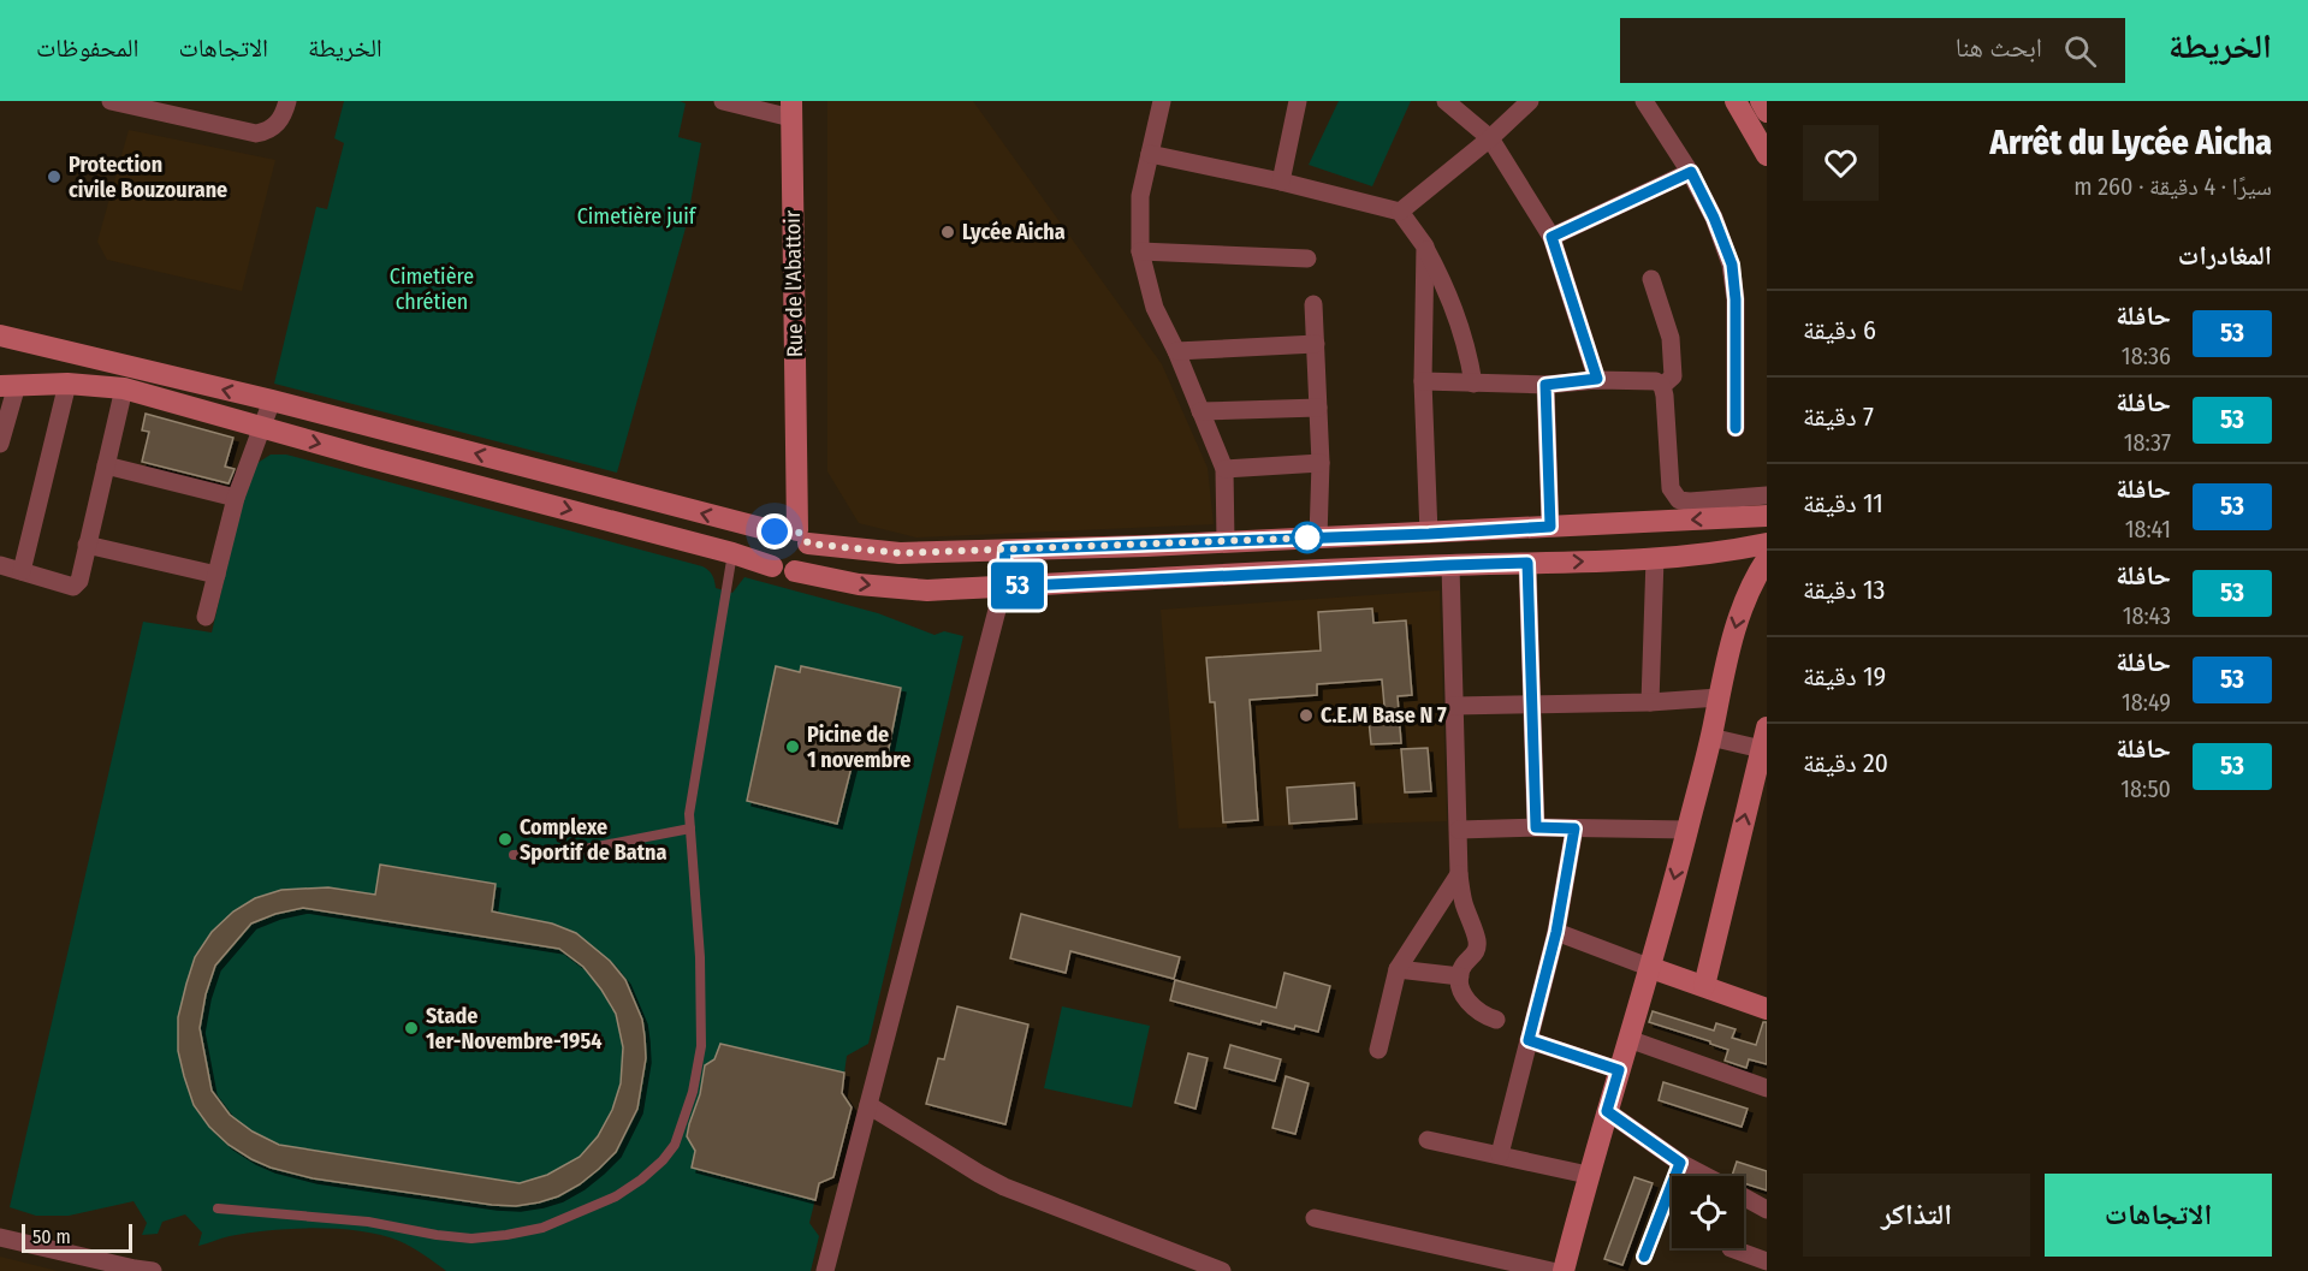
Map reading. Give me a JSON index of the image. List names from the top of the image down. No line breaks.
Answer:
{"streets":{"street":["Rue de l'Abattoir"]},"parks":["Cimetière juif","Cimetière chrétien"],"places":["Protection civile Bouzourane","Lycée Aicha","C.E.M Base N 7","Picine de 1 novembre","Complexe Sportif de Batna","Stade 1er-Novembre-1954"],"lines":["bus line 53"],"scale_bar":"50 m","page":{"header":"الخريطة","search":"ابحث هنا","nav":["الخريطة","الاتجاهات","المحفوظات"],"heading":[["Arrêt du Lycée Aicha","سيرًا · 4 دقيقة · 260 m"],"المغادرات"],"on_map":"53","list":[{"mark":"53","name":"حافلة","note":"18:36","value":"6 دقيقة"},{"mark":"53","name":"حافلة","note":"18:37","value":"7 دقيقة"},{"mark":"53","name":"حافلة","note":"18:41","value":"11 دقيقة"},{"mark":"53","name":"حافلة","note":"18:43","value":"13 دقيقة"},{"mark":"53","name":"حافلة","note":"18:49","value":"19 دقيقة"},{"mark":"53","name":"حافلة","note":"18:50","value":"20 دقيقة"}],"buttons":["الاتجاهات","التذاكر"],"scale":"50 m"}}
